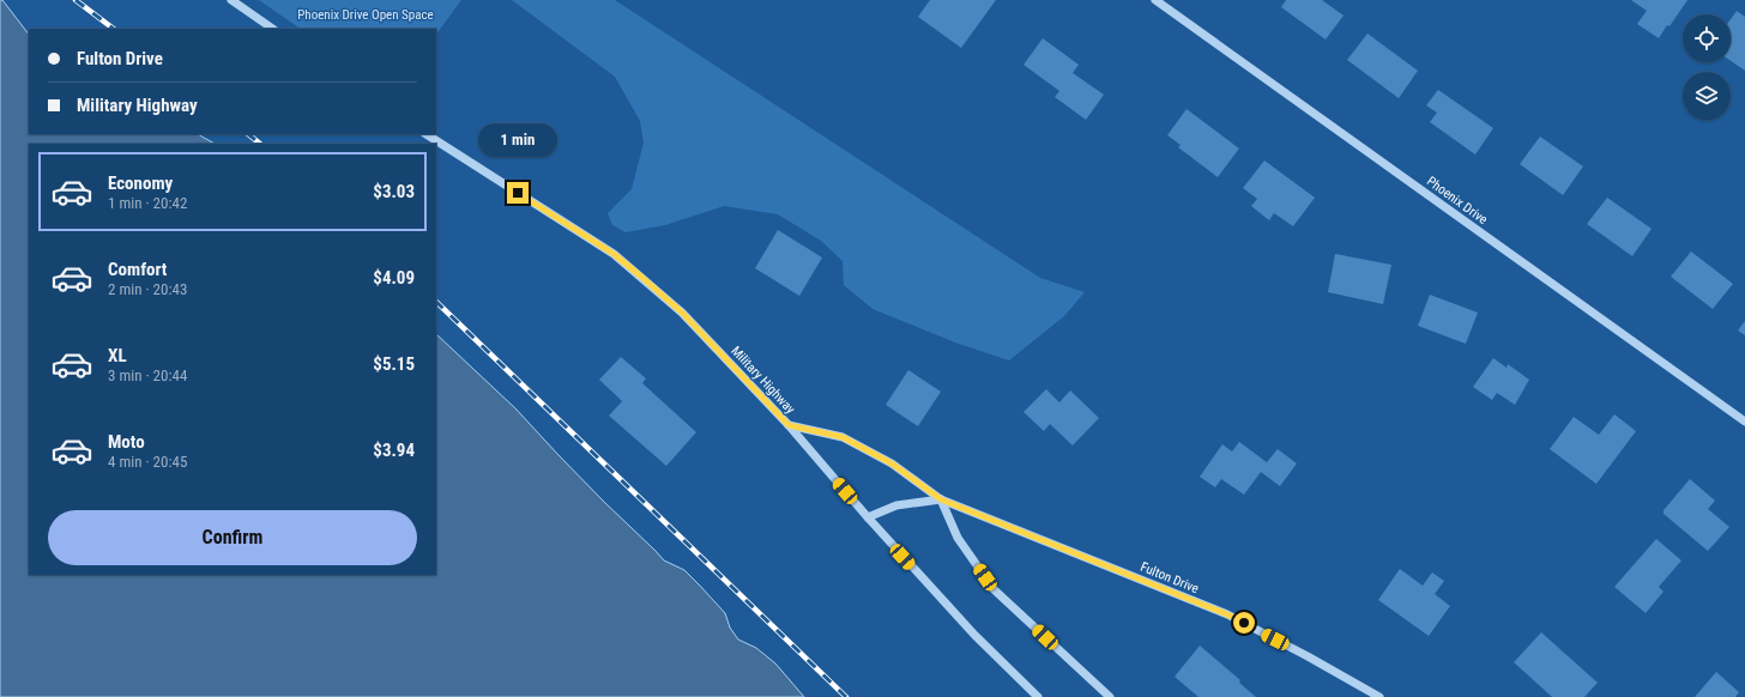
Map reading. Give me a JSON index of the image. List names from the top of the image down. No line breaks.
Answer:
{"streets":{"street":["Phoenix Drive","Military Highway","Fulton Drive"]},"crossings":[["Military Highway","Fulton Drive"]],"parks":["Phoenix Drive Open Space"],"page":{"banner":["Fulton Drive","Military Highway"],"bubble":"1 min","list":[{"name":"Economy","note":"1 min · 20:42","value":"$3.03"},{"name":"Comfort","note":"2 min · 20:43","value":"$4.09"},{"name":"XL","note":"3 min · 20:44","value":"$5.15"},{"name":"Moto","note":"4 min · 20:45","value":"$3.94"}],"buttons":"Confirm"}}
